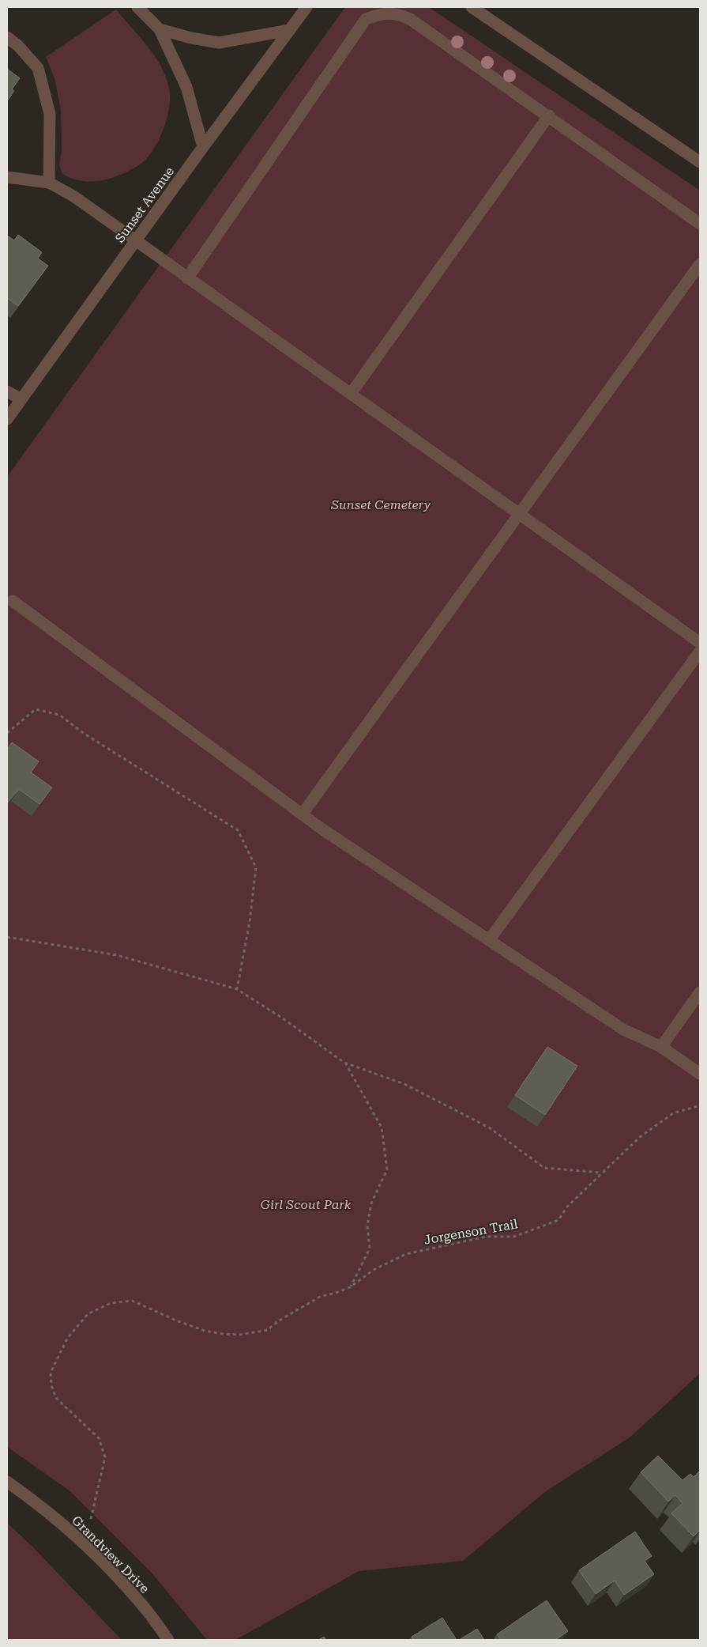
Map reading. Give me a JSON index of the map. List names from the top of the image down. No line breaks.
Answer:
{"streets":{"street":["Sunset Avenue","Grandview Drive"],"path":["Jorgenson Trail"]},"parks":["Sunset Cemetery","Girl Scout Park"]}
